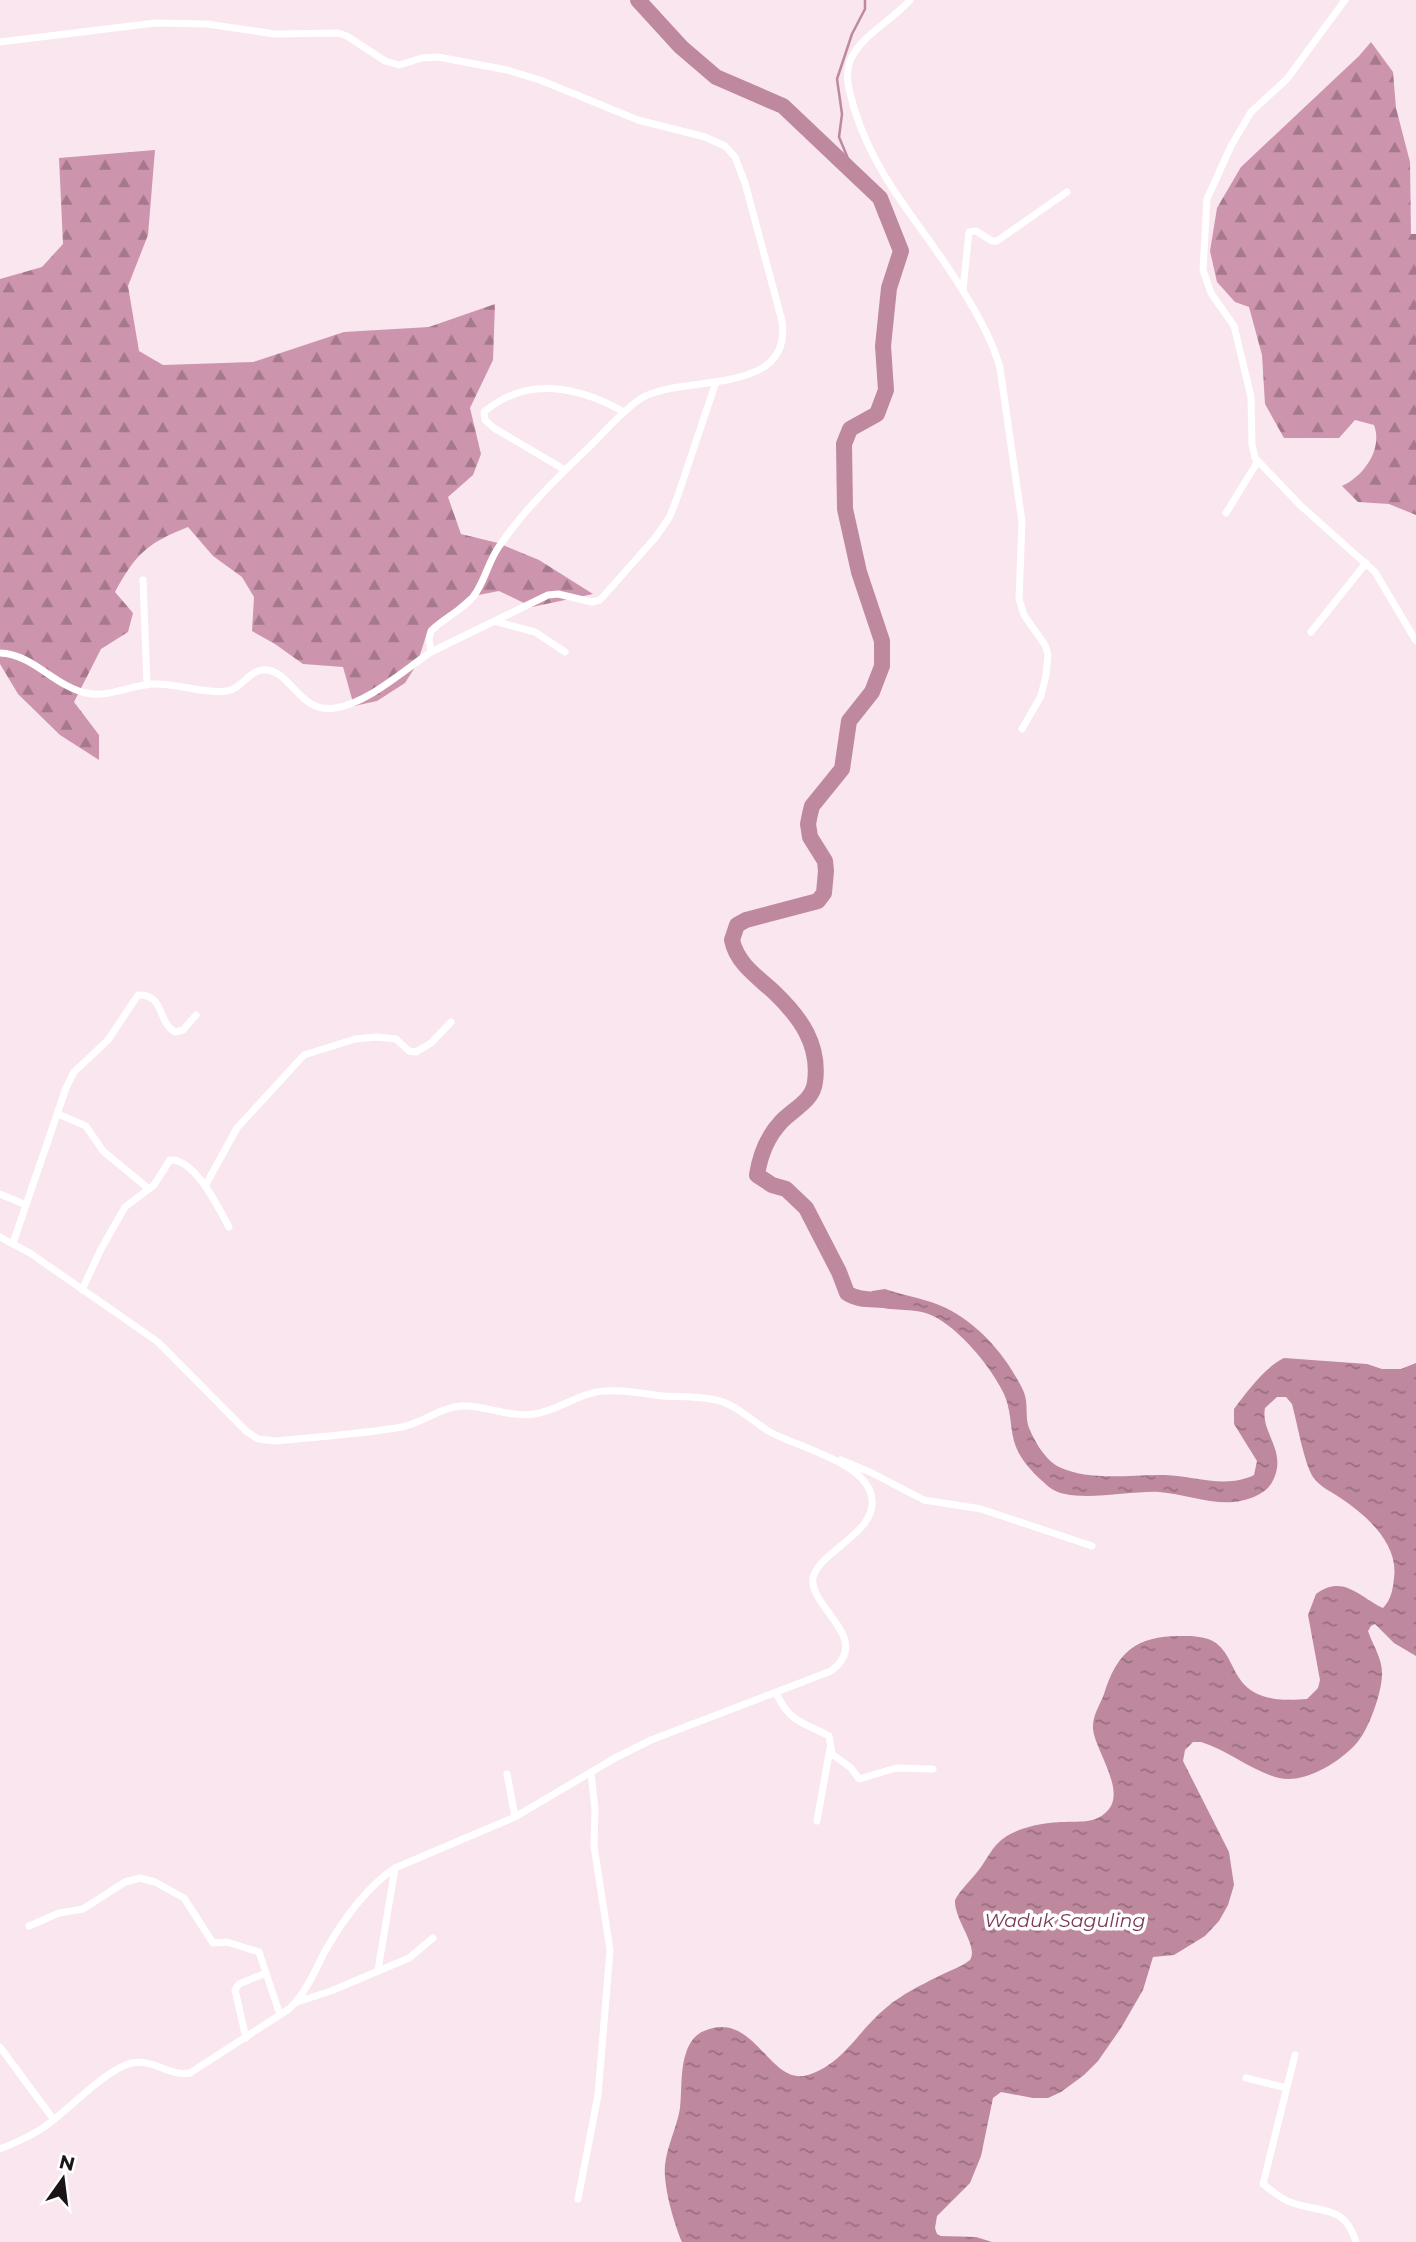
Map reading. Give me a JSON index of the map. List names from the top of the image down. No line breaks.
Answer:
{"water":["Waduk Saguling"],"north":"top"}
